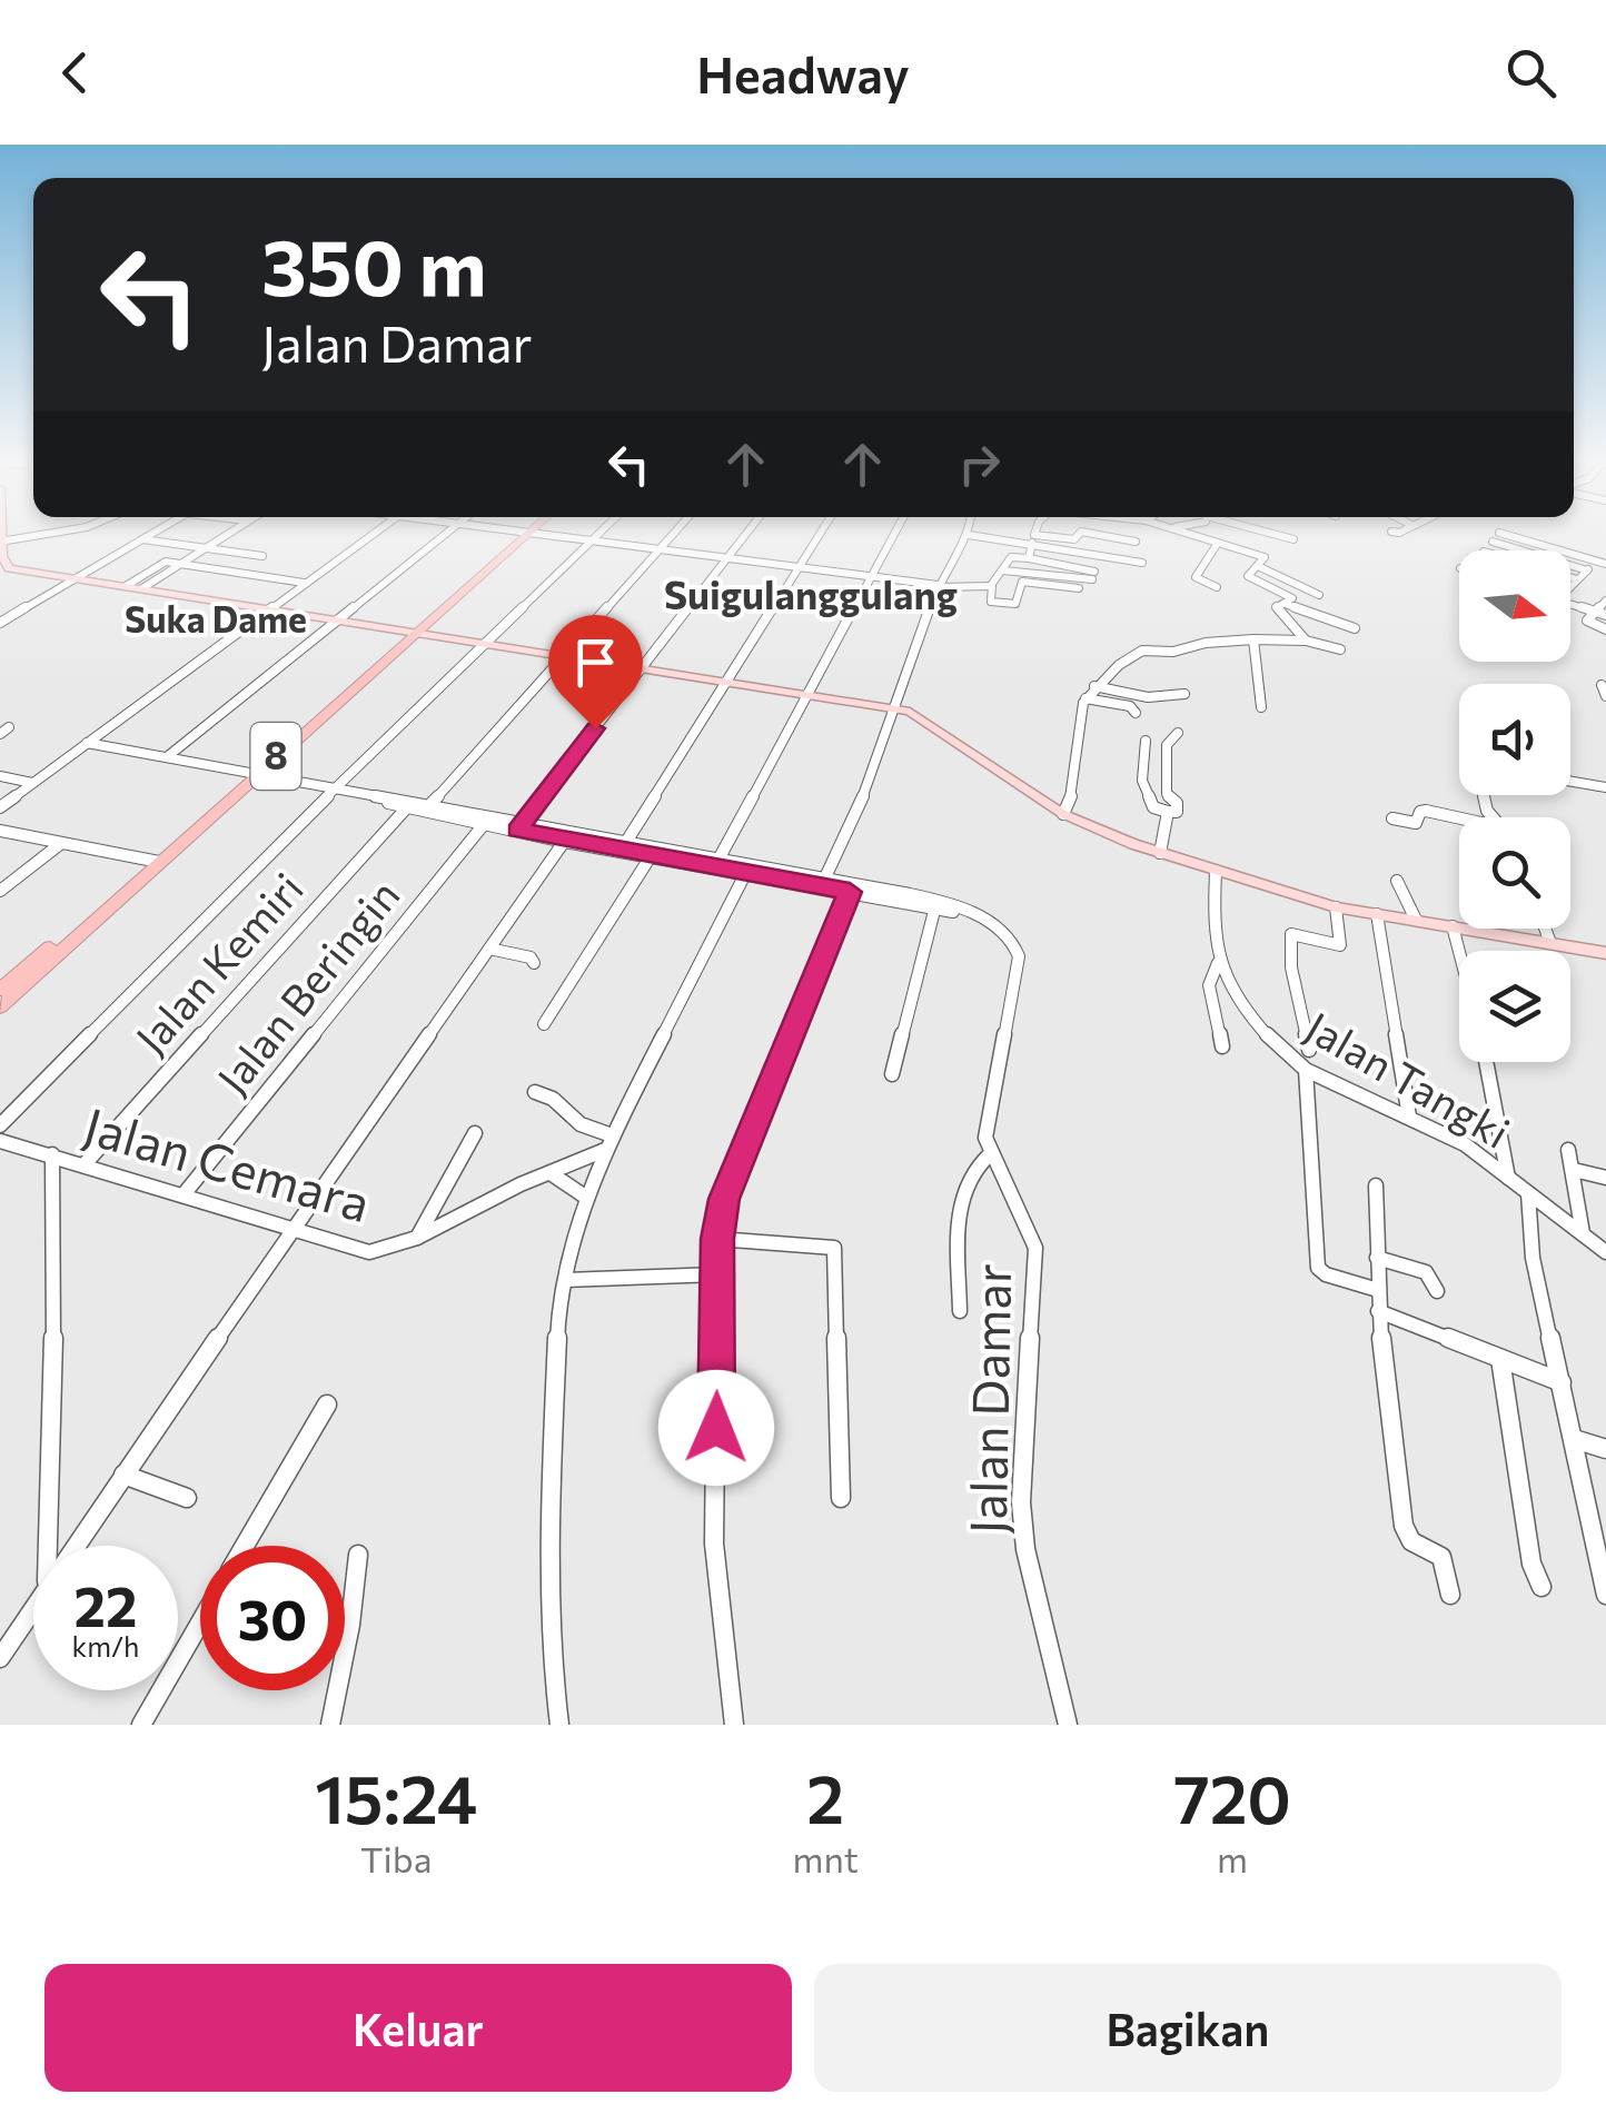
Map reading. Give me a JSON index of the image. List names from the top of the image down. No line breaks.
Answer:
{"streets":{"highway":["8"],"street":["Jalan Kemiri","Jalan Beringin","Jalan Tangki","Jalan Cemara","Jalan Damar"]},"crossings":[["8","Jalan Damar"],["Jalan Kemiri","Jalan Cemara"],["Jalan Kemiri","Jalan Damar"],["Jalan Beringin","Jalan Cemara"],["Jalan Beringin","Jalan Damar"]],"districts":["Suigulanggulang","Suka Dame"],"north":"right","page":{"header":"Headway","turn":["350 m","Jalan Damar"],"speed":"22 km/h","limit":"30","eta":["15:24","Tiba","2","mnt","720","m"],"buttons":["Keluar","Bagikan"]}}
